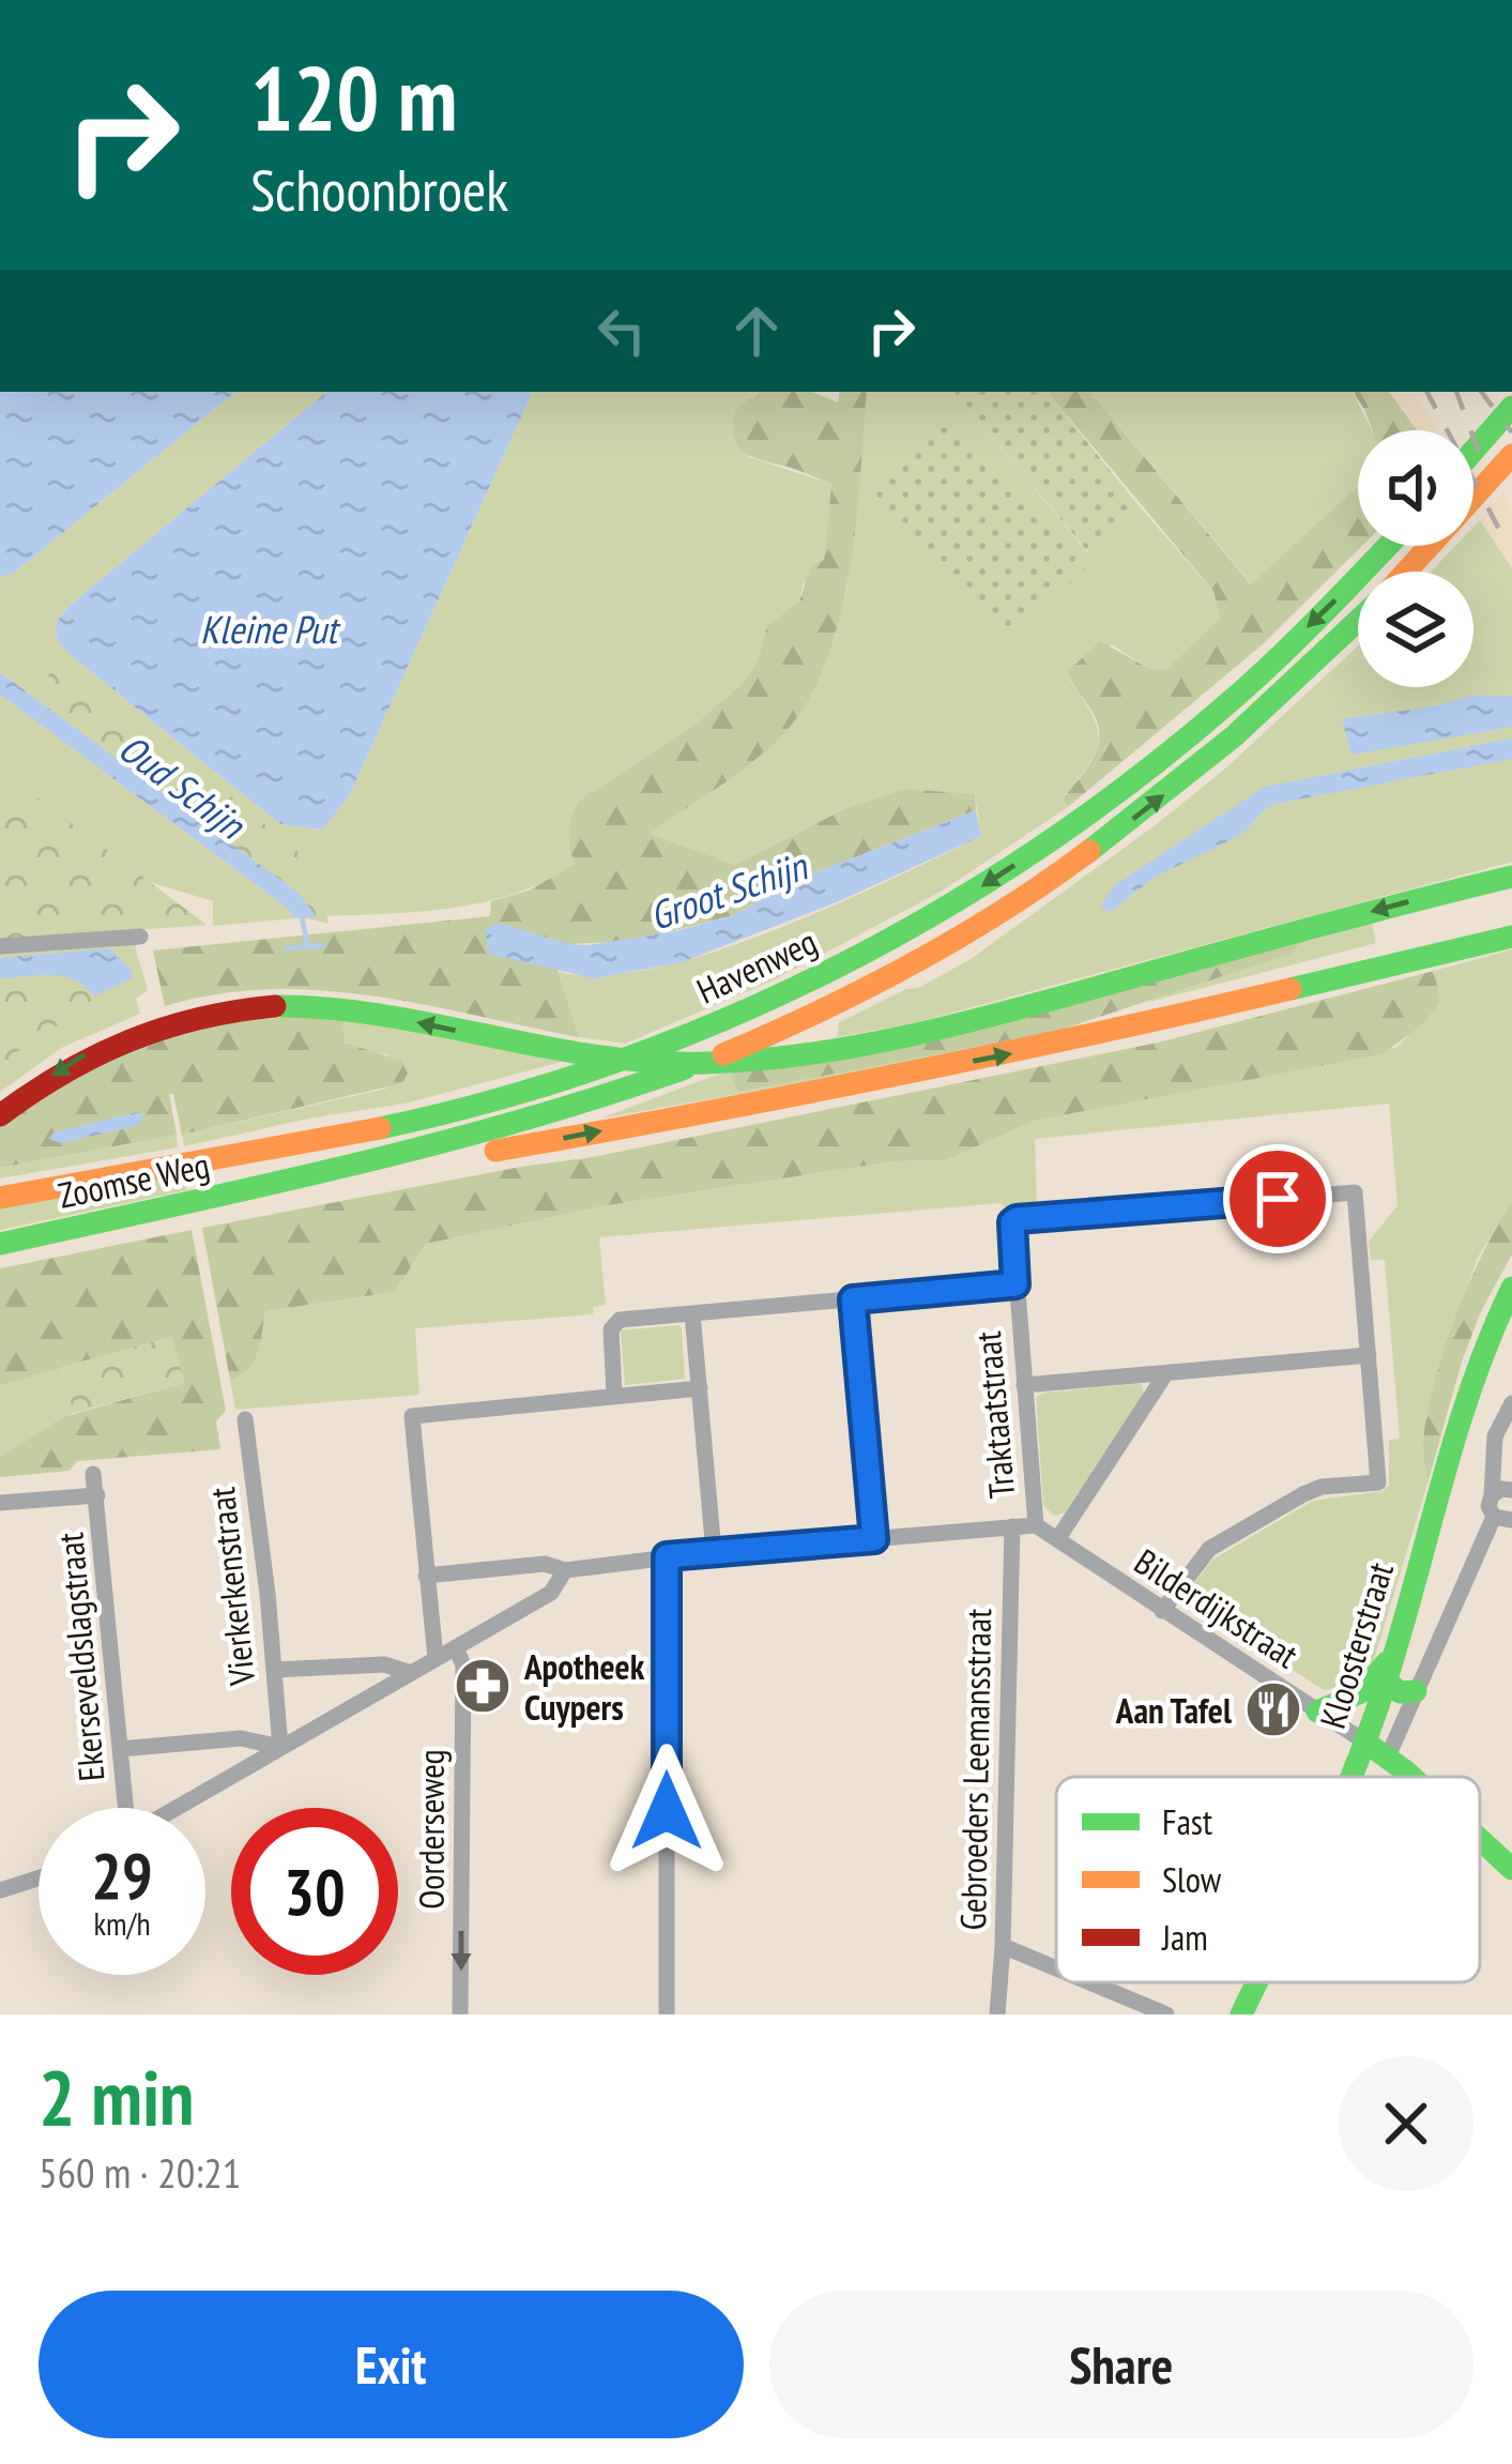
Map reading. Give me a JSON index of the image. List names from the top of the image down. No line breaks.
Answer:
{"streets":{"main road":["Havenweg","Zoomse Weg","Kloosterstraat"],"street":["Traktaatstraat","Vierkerkenstraat","Bilderdijkstraat","Ekerseveldslagstraat","Gebroeders Leemansstraat","Oorderseweg"]},"crossings":[["Havenweg","Zoomse Weg"],["Traktaatstraat","Bilderdijkstraat"],["Bilderdijkstraat","Kloosterstraat"]],"one_way":["Oorderseweg"],"water":["Kleine Put","Oud Schijn","Groot Schijn"],"places":{"pharmacy":["Apotheek Cuypers"],"restaurant":["Aan Tafel"]},"legend":["Fast","Slow","Jam"],"page":{"turn":["120 m","Schoonbroek"],"speed":"29 km/h","limit":"30","heading":["2 min","560 m · 20:21"],"buttons":["Exit","Share"]}}
